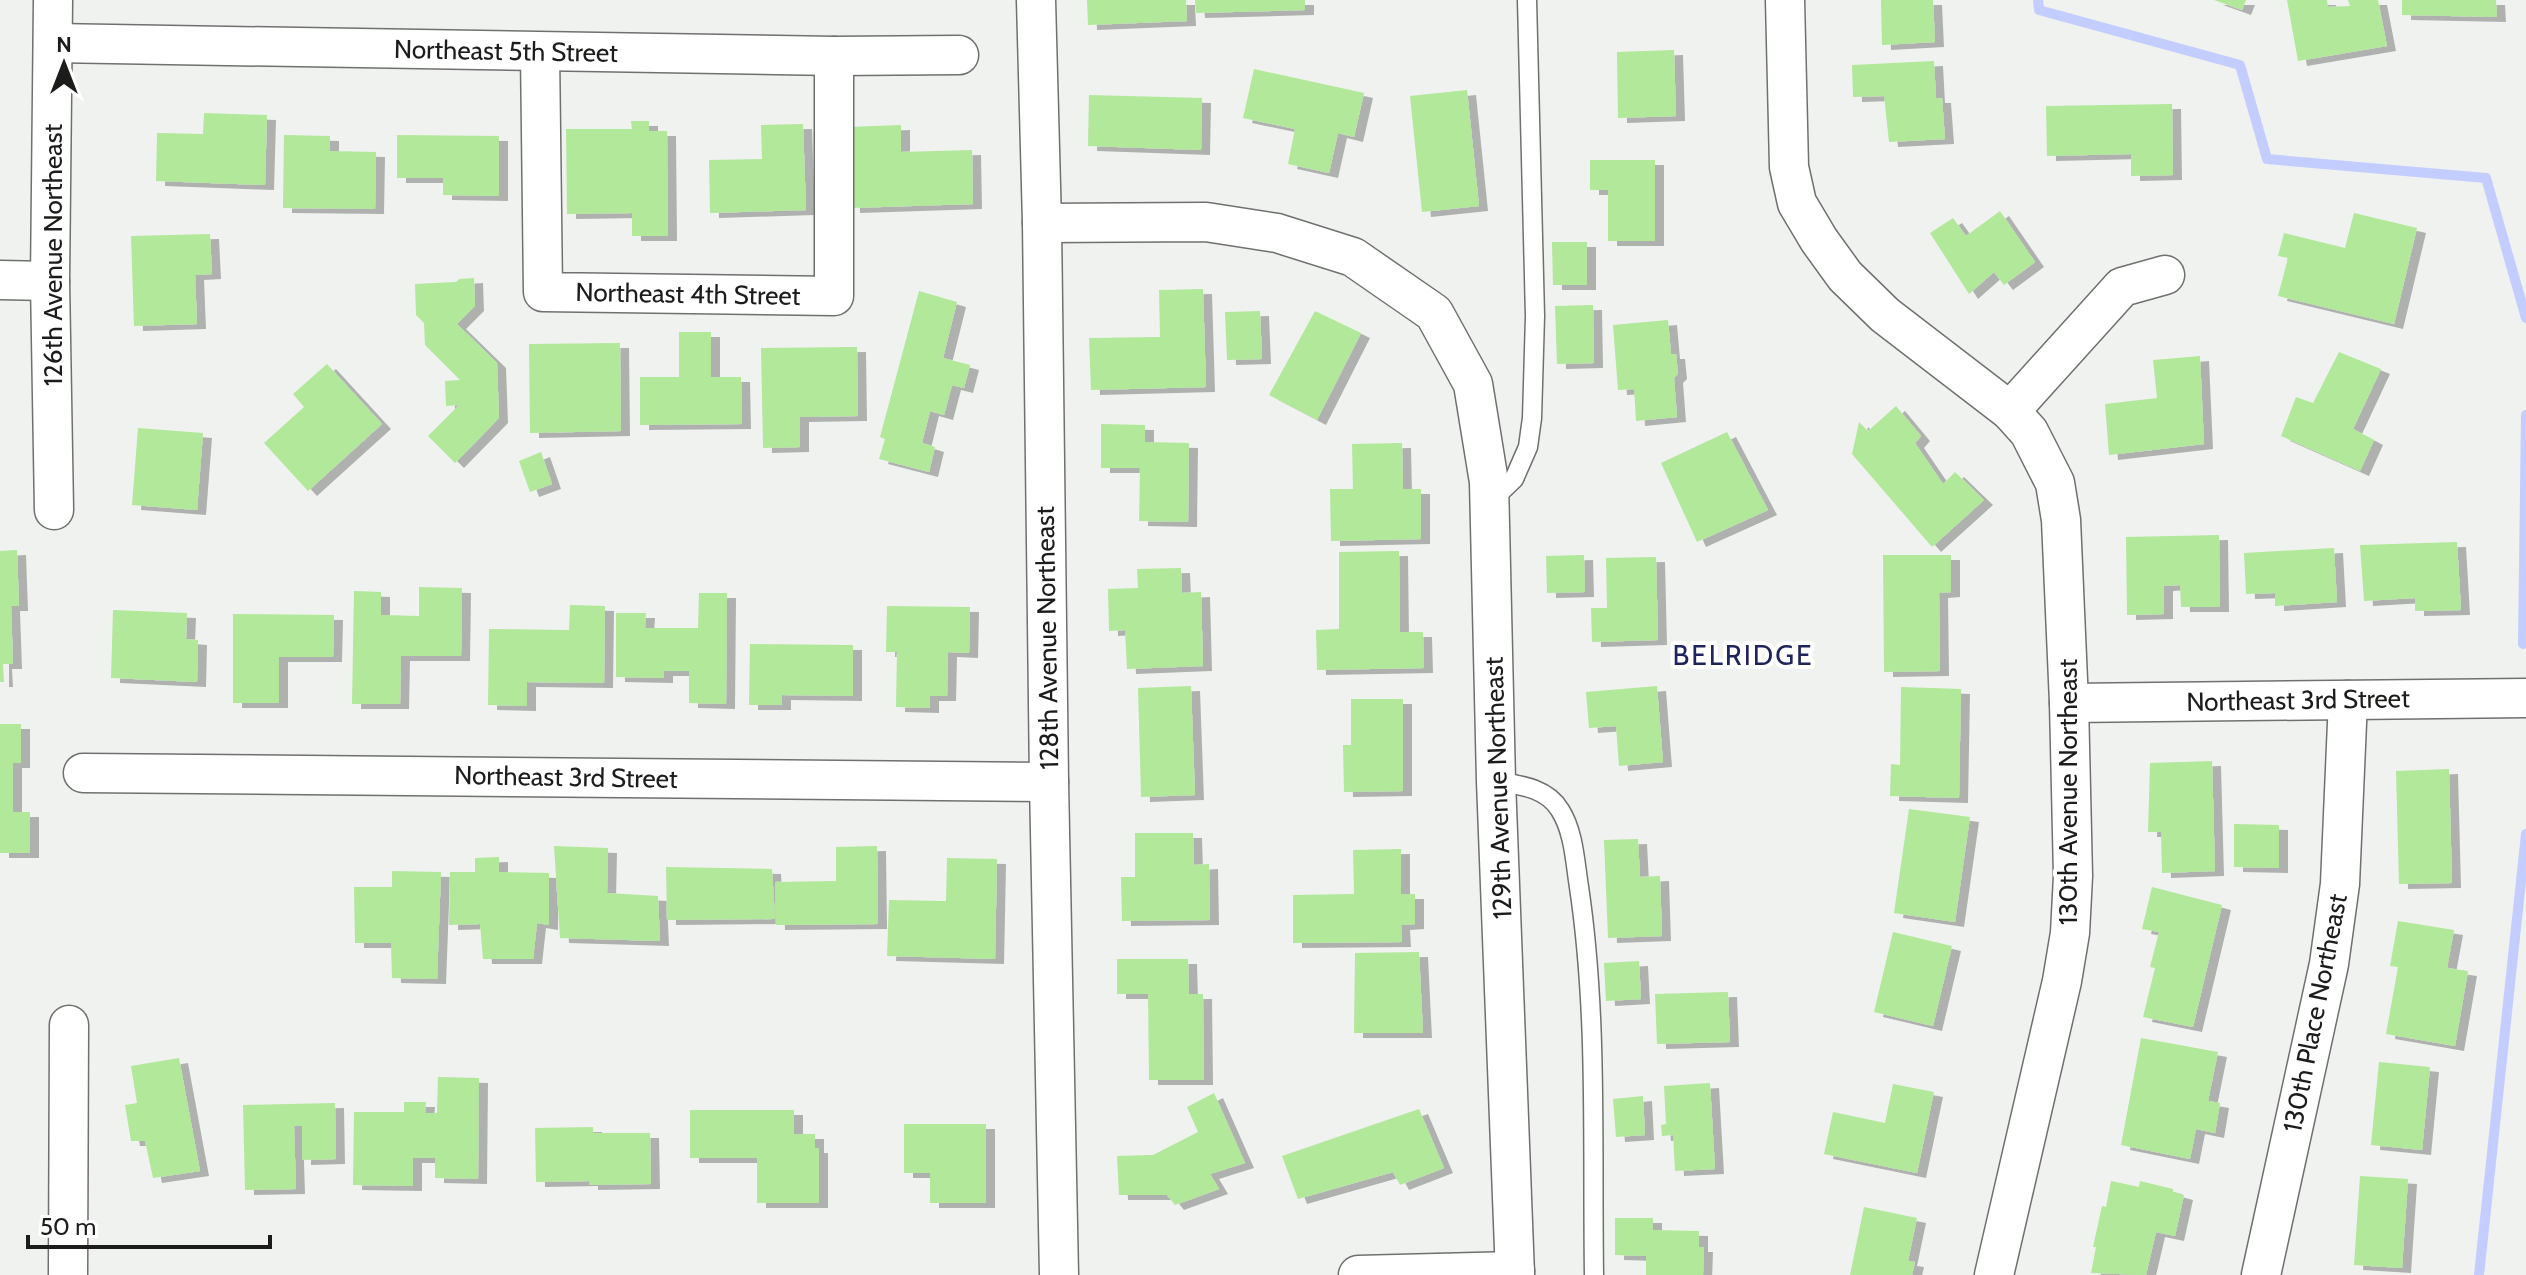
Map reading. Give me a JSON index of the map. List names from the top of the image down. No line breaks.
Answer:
{"streets":{"street":["Northeast 5th Street","126th Avenue Northeast","Northeast 4th Street","128th Avenue Northeast","Northeast 3rd Street","129th Avenue Northeast","130th Avenue Northeast","130th Place Northeast"]},"crossings":[["Northeast 5th Street","126th Avenue Northeast"],["Northeast 5th Street","Northeast 4th Street"],["128th Avenue Northeast","Northeast 3rd Street"],["128th Avenue Northeast","129th Avenue Northeast"],["Northeast 3rd Street","130th Avenue Northeast"],["Northeast 3rd Street","130th Place Northeast"]],"districts":["BELRIDGE"],"scale_bar":"50 m","north":"top"}
